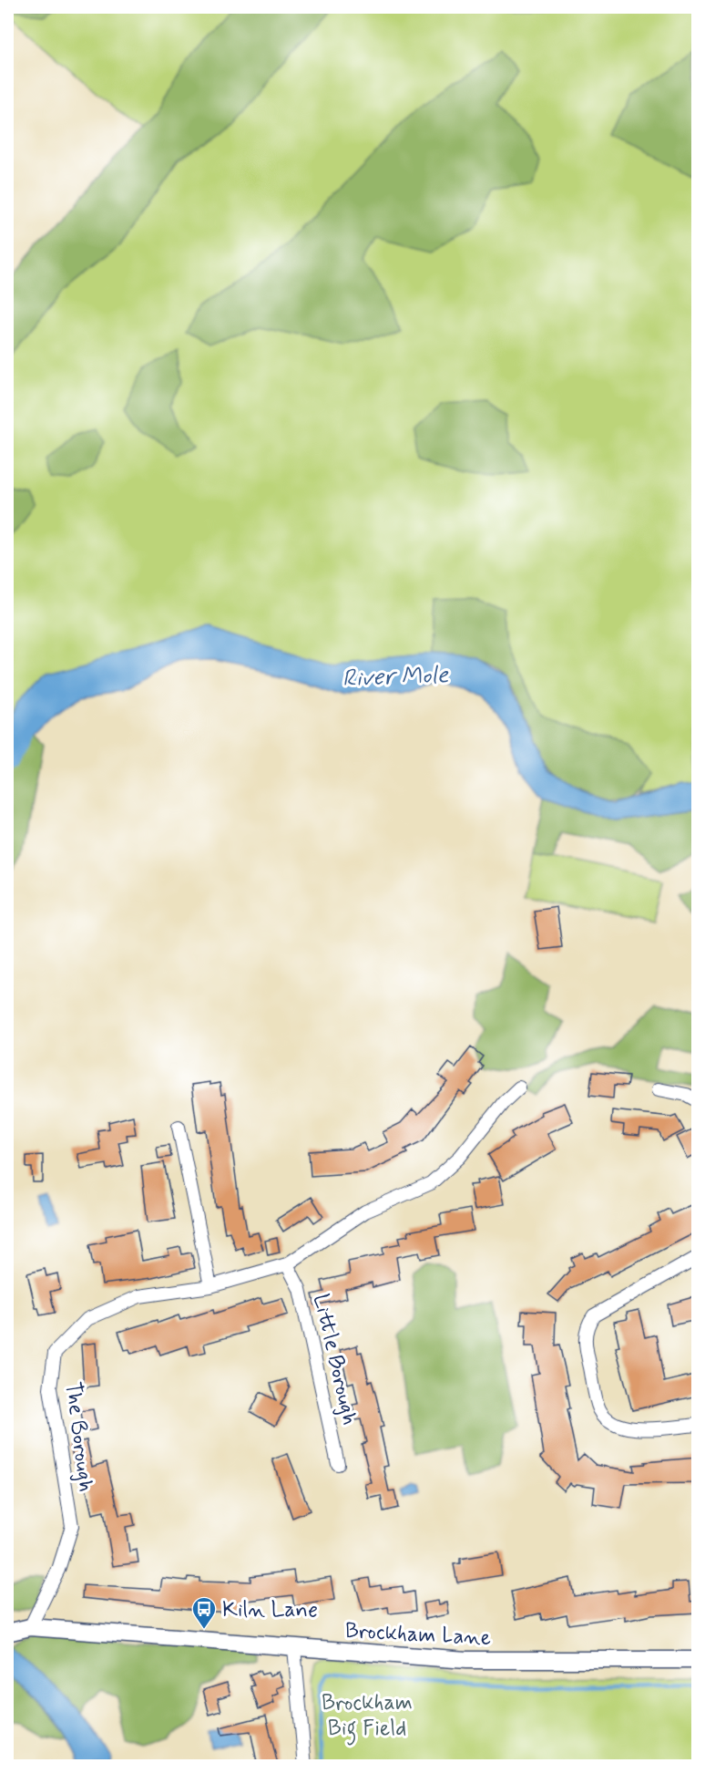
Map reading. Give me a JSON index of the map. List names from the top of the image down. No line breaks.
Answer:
{"streets":{"street":["Little Borough","The Borough","Brockham Lane"]},"crossings":[["Little Borough","The Borough"],["The Borough","Brockham Lane"]],"water":["River Mole"],"parks":["Brockham Big Field"],"places":{"bus stop":["Kiln Lane"]}}
